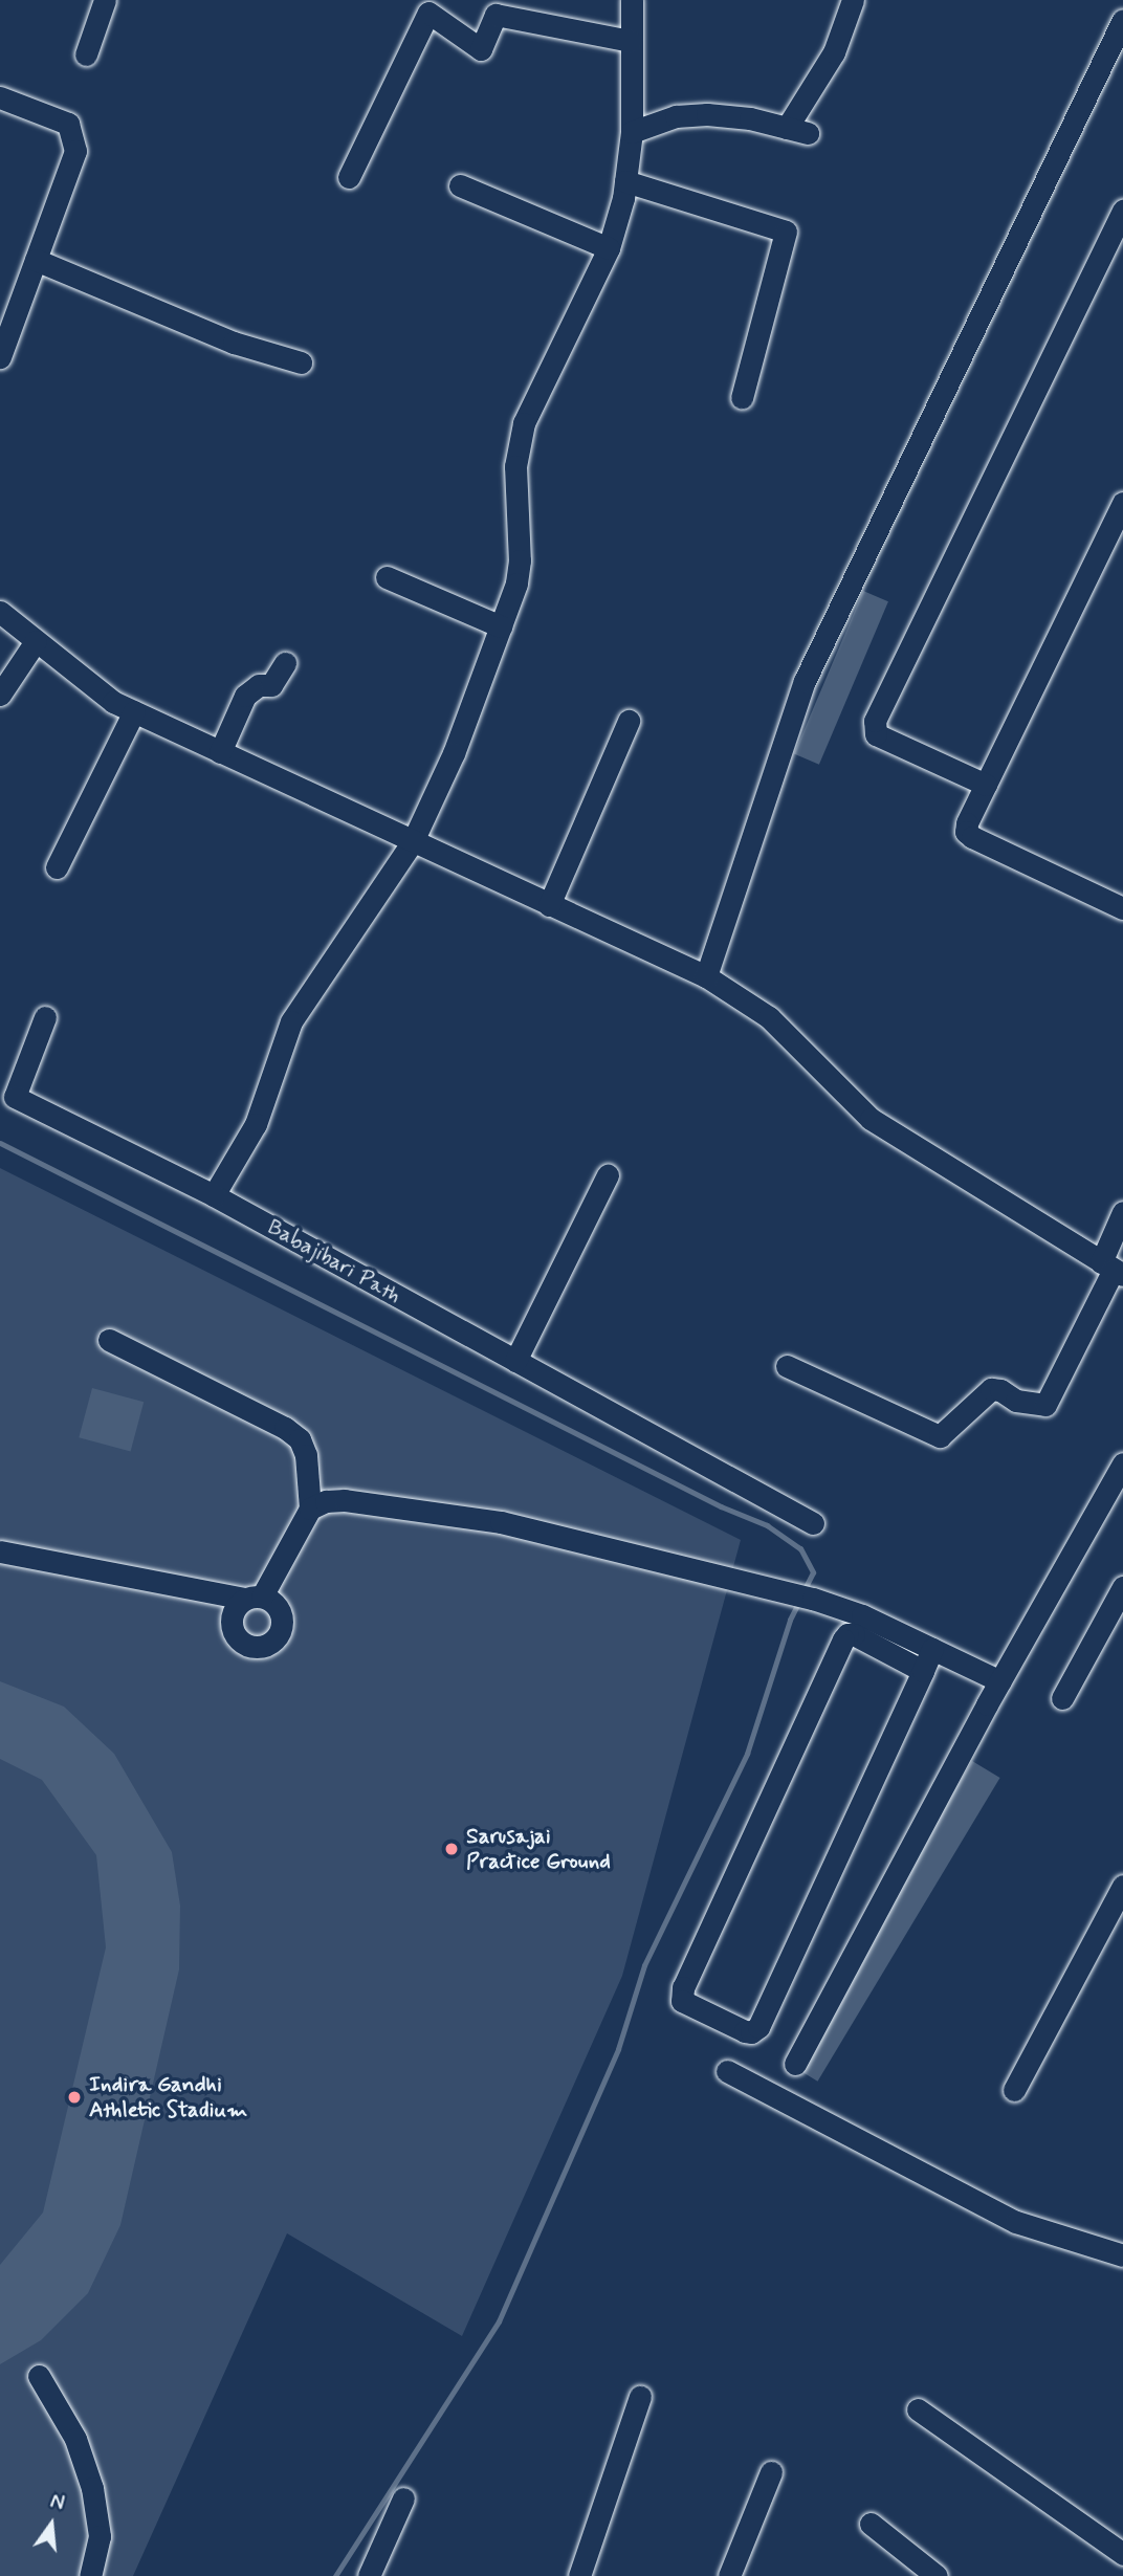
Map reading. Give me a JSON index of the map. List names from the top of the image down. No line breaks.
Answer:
{"streets":{"street":["Babajibari Path"]},"places":["Sarusajai Practice Ground","Indira Gandhi Athletic Stadium"],"north":"top"}
